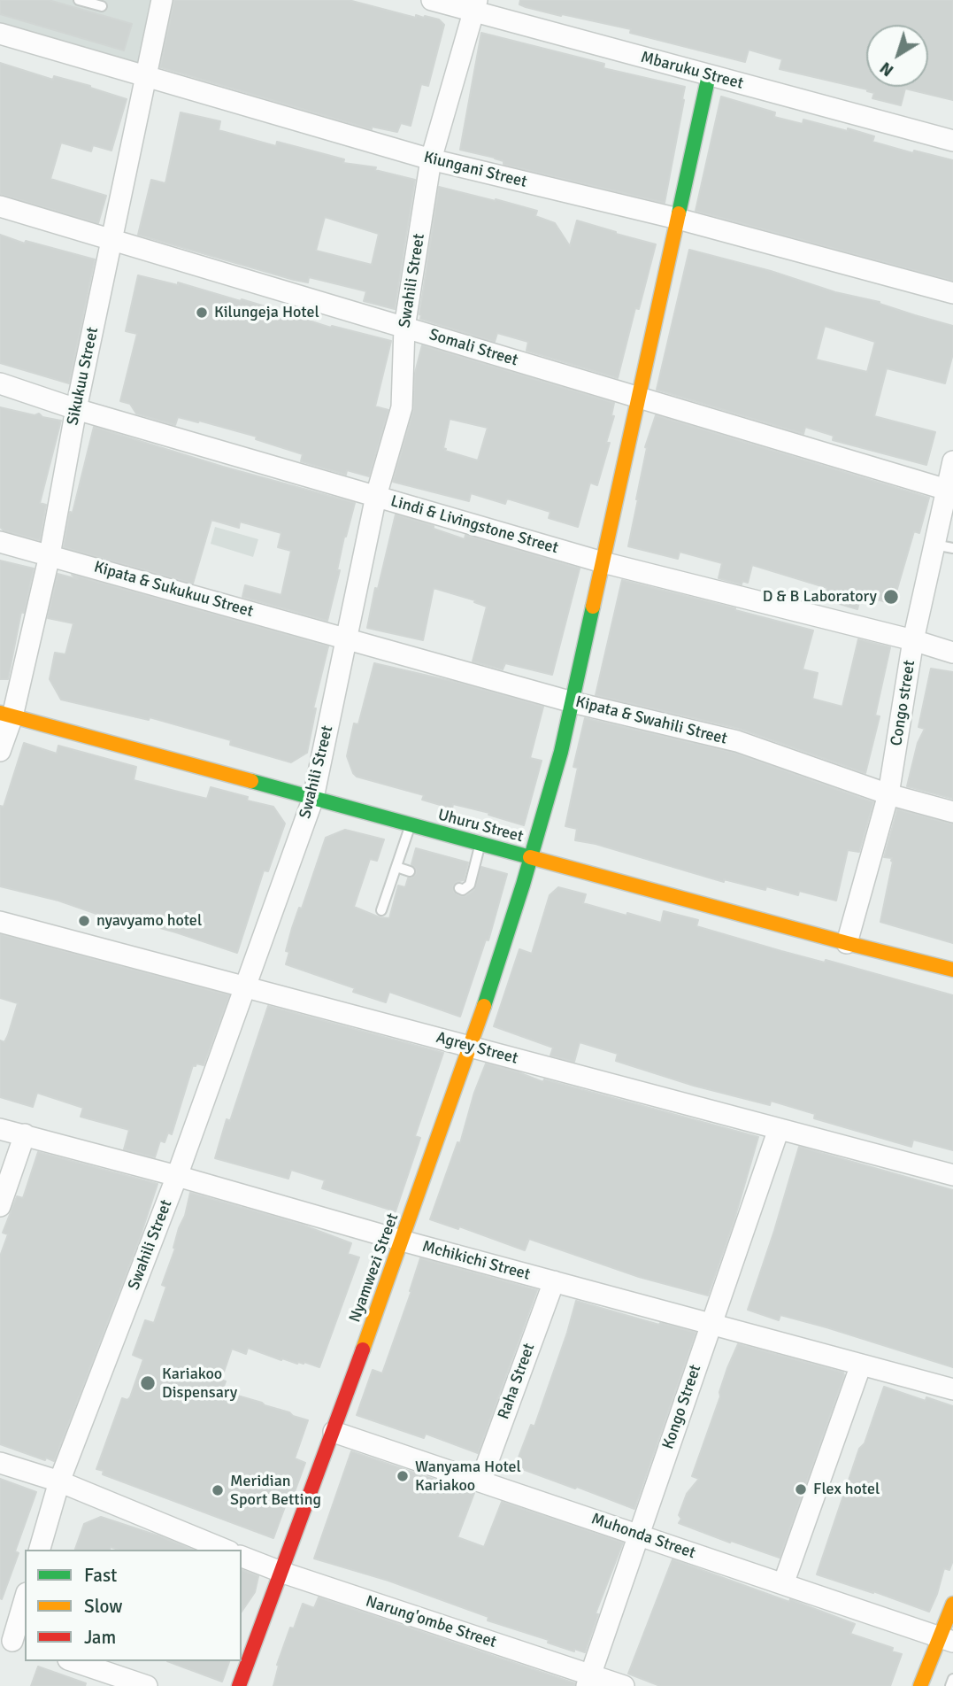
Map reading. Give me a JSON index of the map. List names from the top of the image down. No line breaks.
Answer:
{"streets":{"street":["Mbaruku Street","Kiungani Street","Swahili Street","Somali Street","Sikukuu Street","Lindi & Livingstone Street","Kipata & Sukukuu Street","Congo street","Kipata & Swahili Street","Uhuru Street","Agrey Street","Mchikichi Street","Nyamwezi Street","Raha Street","Kongo Street","Muhonda Street","Narung'ombe Street"]},"crossings":[["Mbaruku Street","Swahili Street"],["Mbaruku Street","Nyamwezi Street"],["Kiungani Street","Swahili Street"],["Kiungani Street","Sikukuu Street"],["Kiungani Street","Nyamwezi Street"],["Swahili Street","Somali Street"],["Swahili Street","Lindi & Livingstone Street"],["Swahili Street","Kipata & Sukukuu Street"],["Swahili Street","Kipata & Swahili Street"],["Swahili Street","Uhuru Street"],["Swahili Street","Agrey Street"],["Swahili Street","Mchikichi Street"],["Somali Street","Sikukuu Street"],["Somali Street","Congo street"],["Somali Street","Nyamwezi Street"],["Sikukuu Street","Lindi & Livingstone Street"],["Sikukuu Street","Kipata & Sukukuu Street"],["Sikukuu Street","Uhuru Street"],["Lindi & Livingstone Street","Congo street"],["Lindi & Livingstone Street","Nyamwezi Street"],["Kipata & Sukukuu Street","Kipata & Swahili Street"],["Congo street","Kipata & Swahili Street"],["Congo street","Uhuru Street"],["Kipata & Swahili Street","Nyamwezi Street"],["Uhuru Street","Nyamwezi Street"],["Agrey Street","Nyamwezi Street"],["Agrey Street","Kongo Street"],["Mchikichi Street","Nyamwezi Street"],["Mchikichi Street","Raha Street"],["Mchikichi Street","Kongo Street"],["Nyamwezi Street","Muhonda Street"],["Nyamwezi Street","Narung'ombe Street"],["Raha Street","Muhonda Street"],["Kongo Street","Muhonda Street"],["Kongo Street","Narung'ombe Street"]],"places":["Kilungeja Hotel","D & B Laboratory","nyavyamo hotel","Kariakoo Dispensary","Wanyama Hotel Kariakoo","Flex hotel","Meridian Sport Betting"],"legend":["Fast","Slow","Jam"],"north":"bottom left"}
